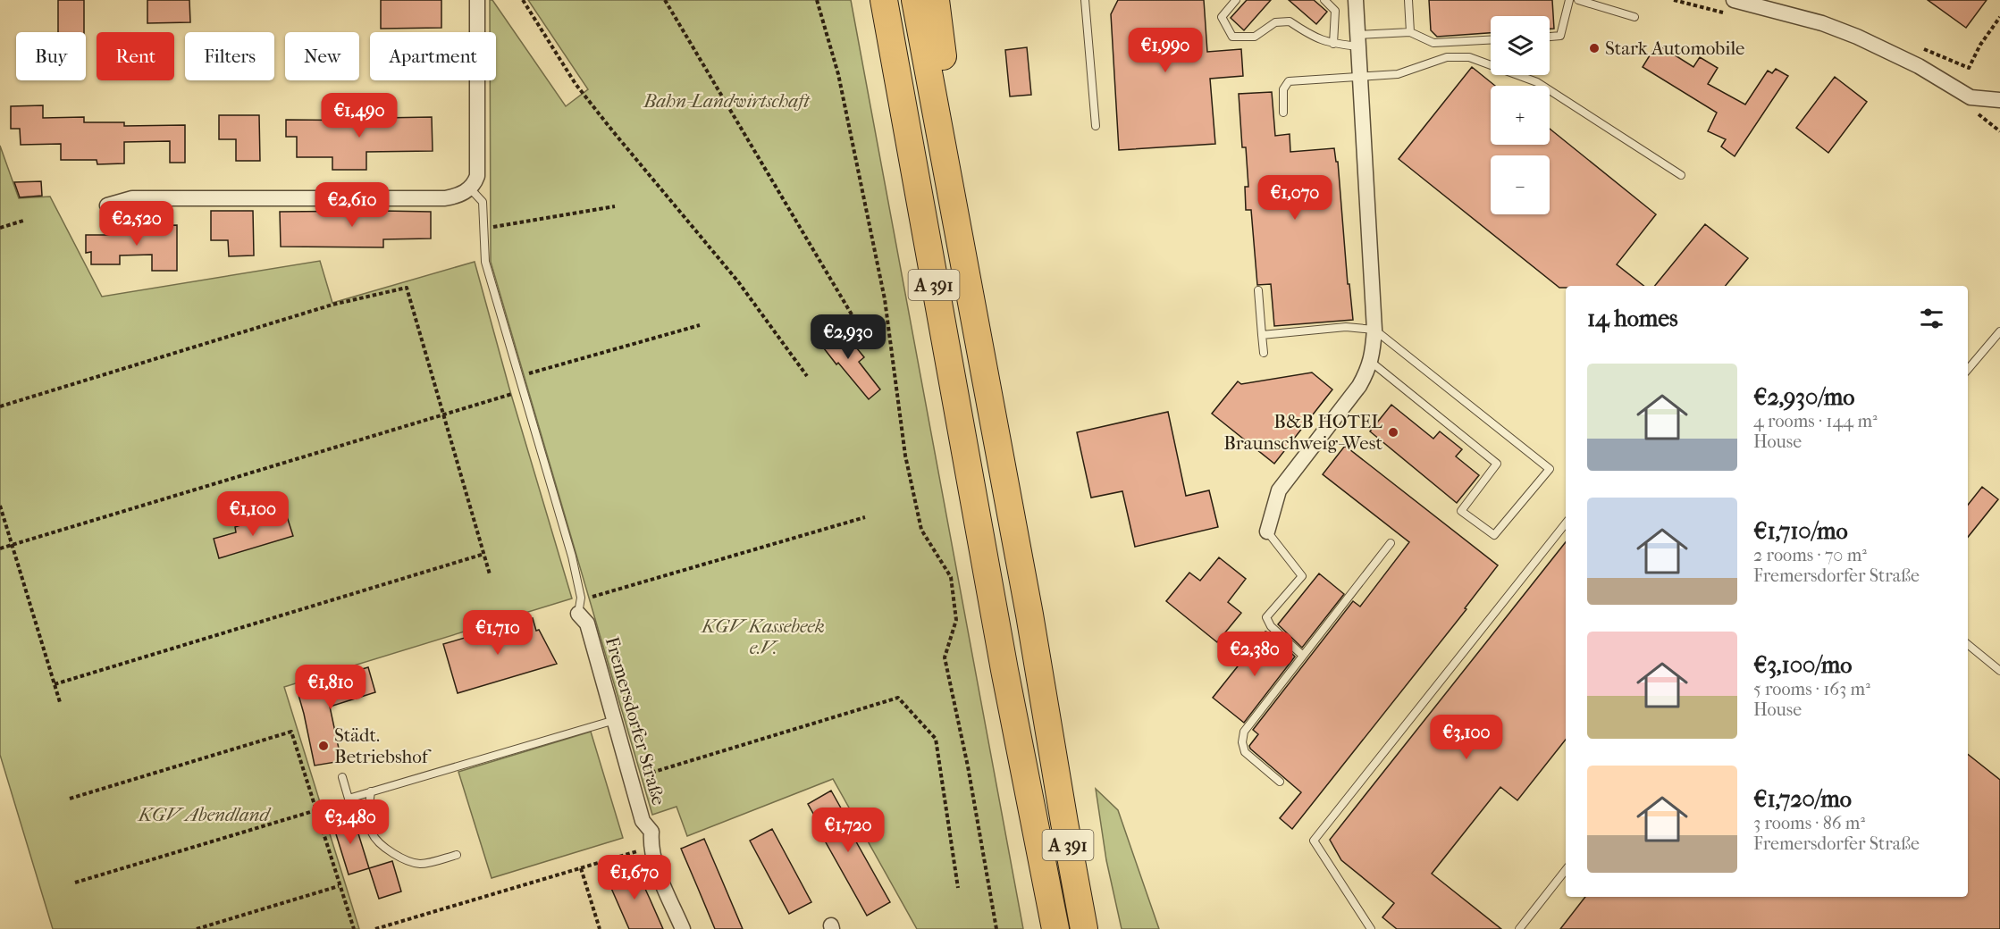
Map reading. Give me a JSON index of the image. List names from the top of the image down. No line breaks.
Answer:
{"streets":{"highway":["A 391"],"street":["Fremersdorfer Straße"]},"parks":["Bahn-Landwirtschaft","KGV Kassebeek e.V.","KGV Abendland"],"places":["Stark Automobile","B&B HOTEL Braunschweig-West","Städt. Betriebshof"],"page":{"map_buttons":["+","−"],"price":["€1,990","€1,490","€1,070","€2,610","€2,520","€2,930","€1,100","€1,710","€2,380","€1,810","€3,100","€3,480","€1,720","€1,670"],"chip":["Buy","Rent","Filters","New","Apartment"],"heading":"14 homes","list":[{"name":"€2,930/mo","note":"4 rooms · 144 m² · House"},{"name":"€1,710/mo","note":"2 rooms · 70 m² · Fremersdorfer Straße"},{"name":"€3,100/mo","note":"5 rooms · 163 m² · House"},{"name":"€1,720/mo","note":"3 rooms · 86 m² · Fremersdorfer Straße"}]}}
